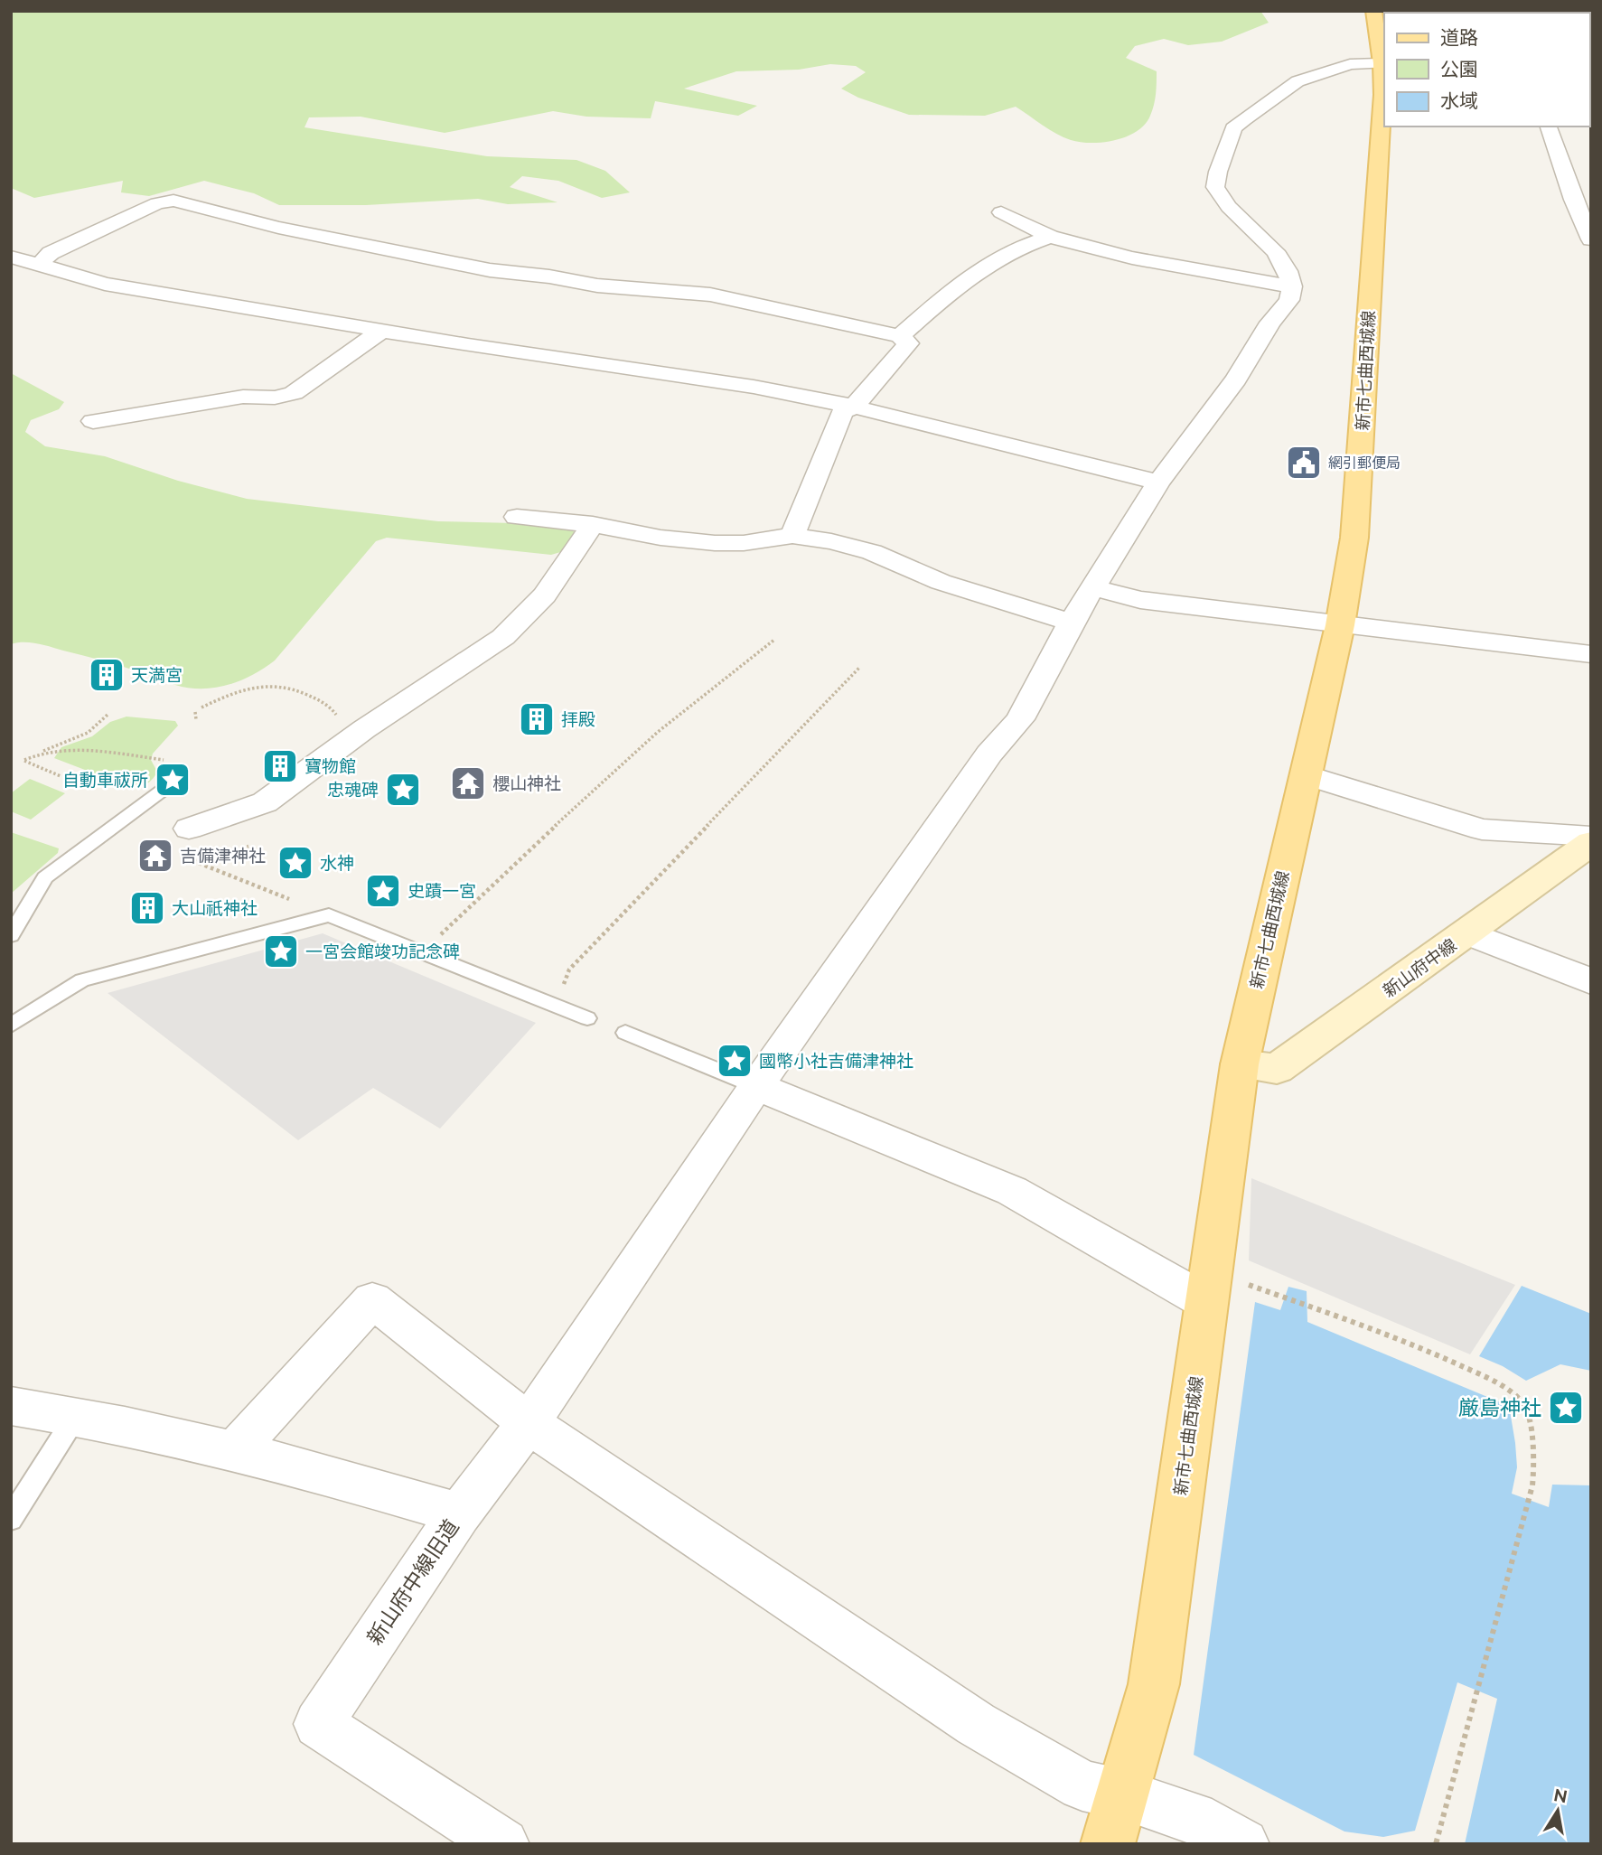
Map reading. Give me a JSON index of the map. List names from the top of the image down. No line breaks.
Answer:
{"streets":{"main road":["新市七曲西城線","新山府中線"],"street":["新山府中線旧道"]},"crossings":[["新市七曲西城線","新山府中線"]],"places":{"public building":["網引郵便局"],"building":["天満宮","拝殿","寶物館","大山祇神社"],"place":["自動車祓所","忠魂碑","水神","史蹟一宮","一宮会館竣功記念碑","國幣小社吉備津神社","厳島神社"],"temple":["櫻山神社","吉備津神社"]},"legend":["道路","公園","水域"],"north":"top"}
